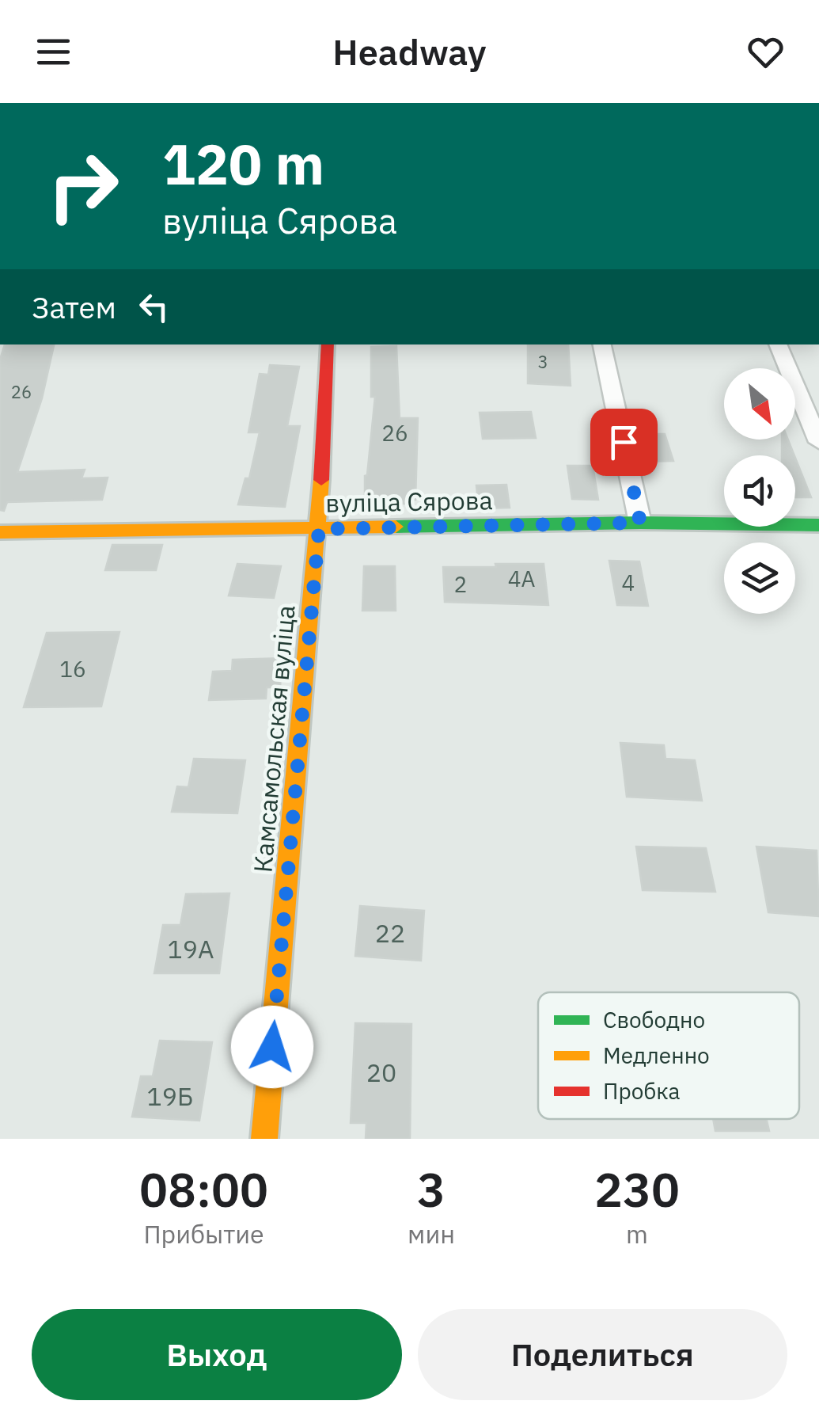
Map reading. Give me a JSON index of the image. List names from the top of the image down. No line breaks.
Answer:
{"streets":{"street":["вуліца Сярова","Камсамольская вуліца"]},"crossings":[["вуліца Сярова","Камсамольская вуліца"]],"house_numbers":["3","26","26","4А","4","2","16","22","19А","20","19Б"],"legend":["Свободно","Медленно","Пробка"],"north":"bottom right","page":{"header":"Headway","turn":["120 m","вуліца Сярова"],"then":"Затем","eta":["08:00","Прибытие","3","мин","230","m"],"buttons":["Выход","Поделиться"]}}
